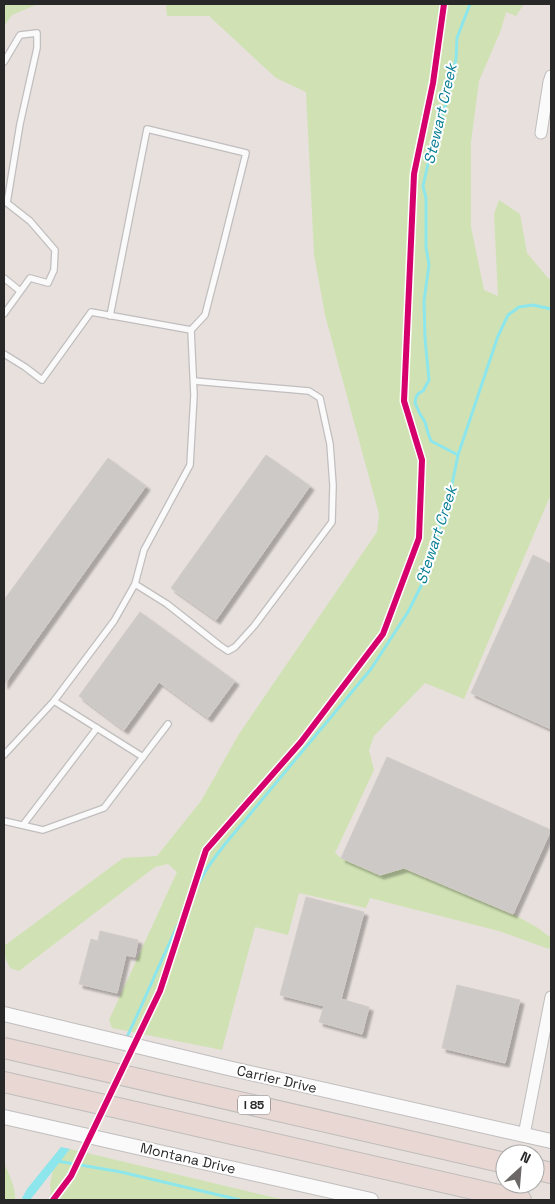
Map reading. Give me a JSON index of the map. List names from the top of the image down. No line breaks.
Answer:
{"streets":{"highway":["I 85"],"street":["Carrier Drive","Montana Drive"]},"water":["Stewart Creek"],"north":"top right"}
